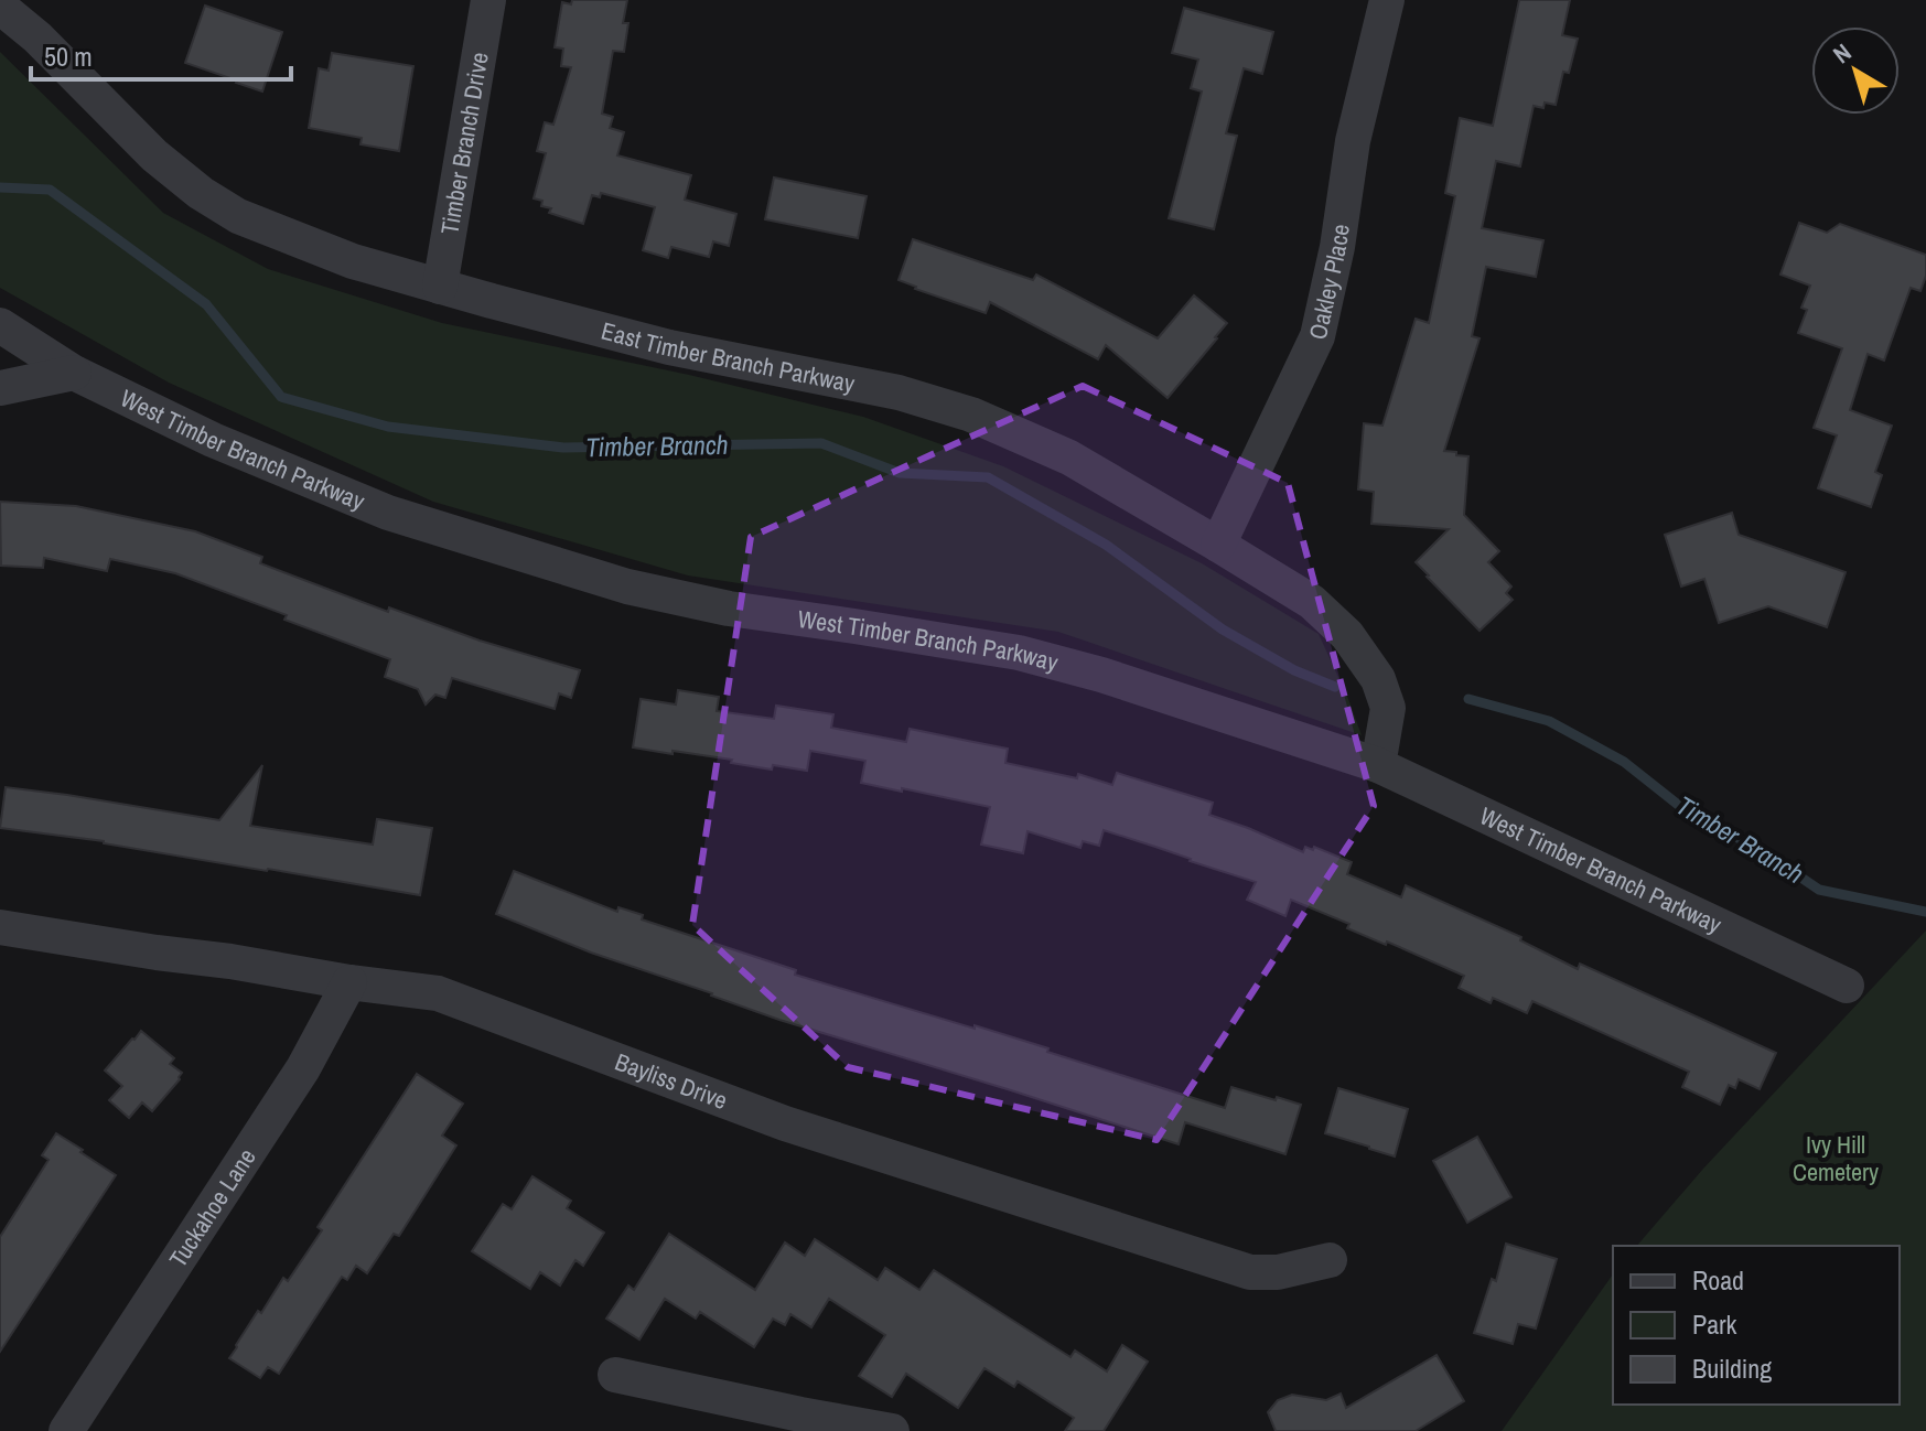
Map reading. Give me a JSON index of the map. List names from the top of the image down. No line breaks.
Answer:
{"streets":{"street":["Timber Branch Drive","Oakley Place","East Timber Branch Parkway","West Timber Branch Parkway","Bayliss Drive","Tuckahoe Lane"]},"crossings":[["Timber Branch Drive","East Timber Branch Parkway"],["Oakley Place","East Timber Branch Parkway"],["East Timber Branch Parkway","West Timber Branch Parkway"],["Bayliss Drive","Tuckahoe Lane"]],"water":["Timber Branch"],"parks":["Ivy Hill Cemetery"],"legend":["Road","Park","Building"],"scale_bar":"50 m","north":"top left"}
